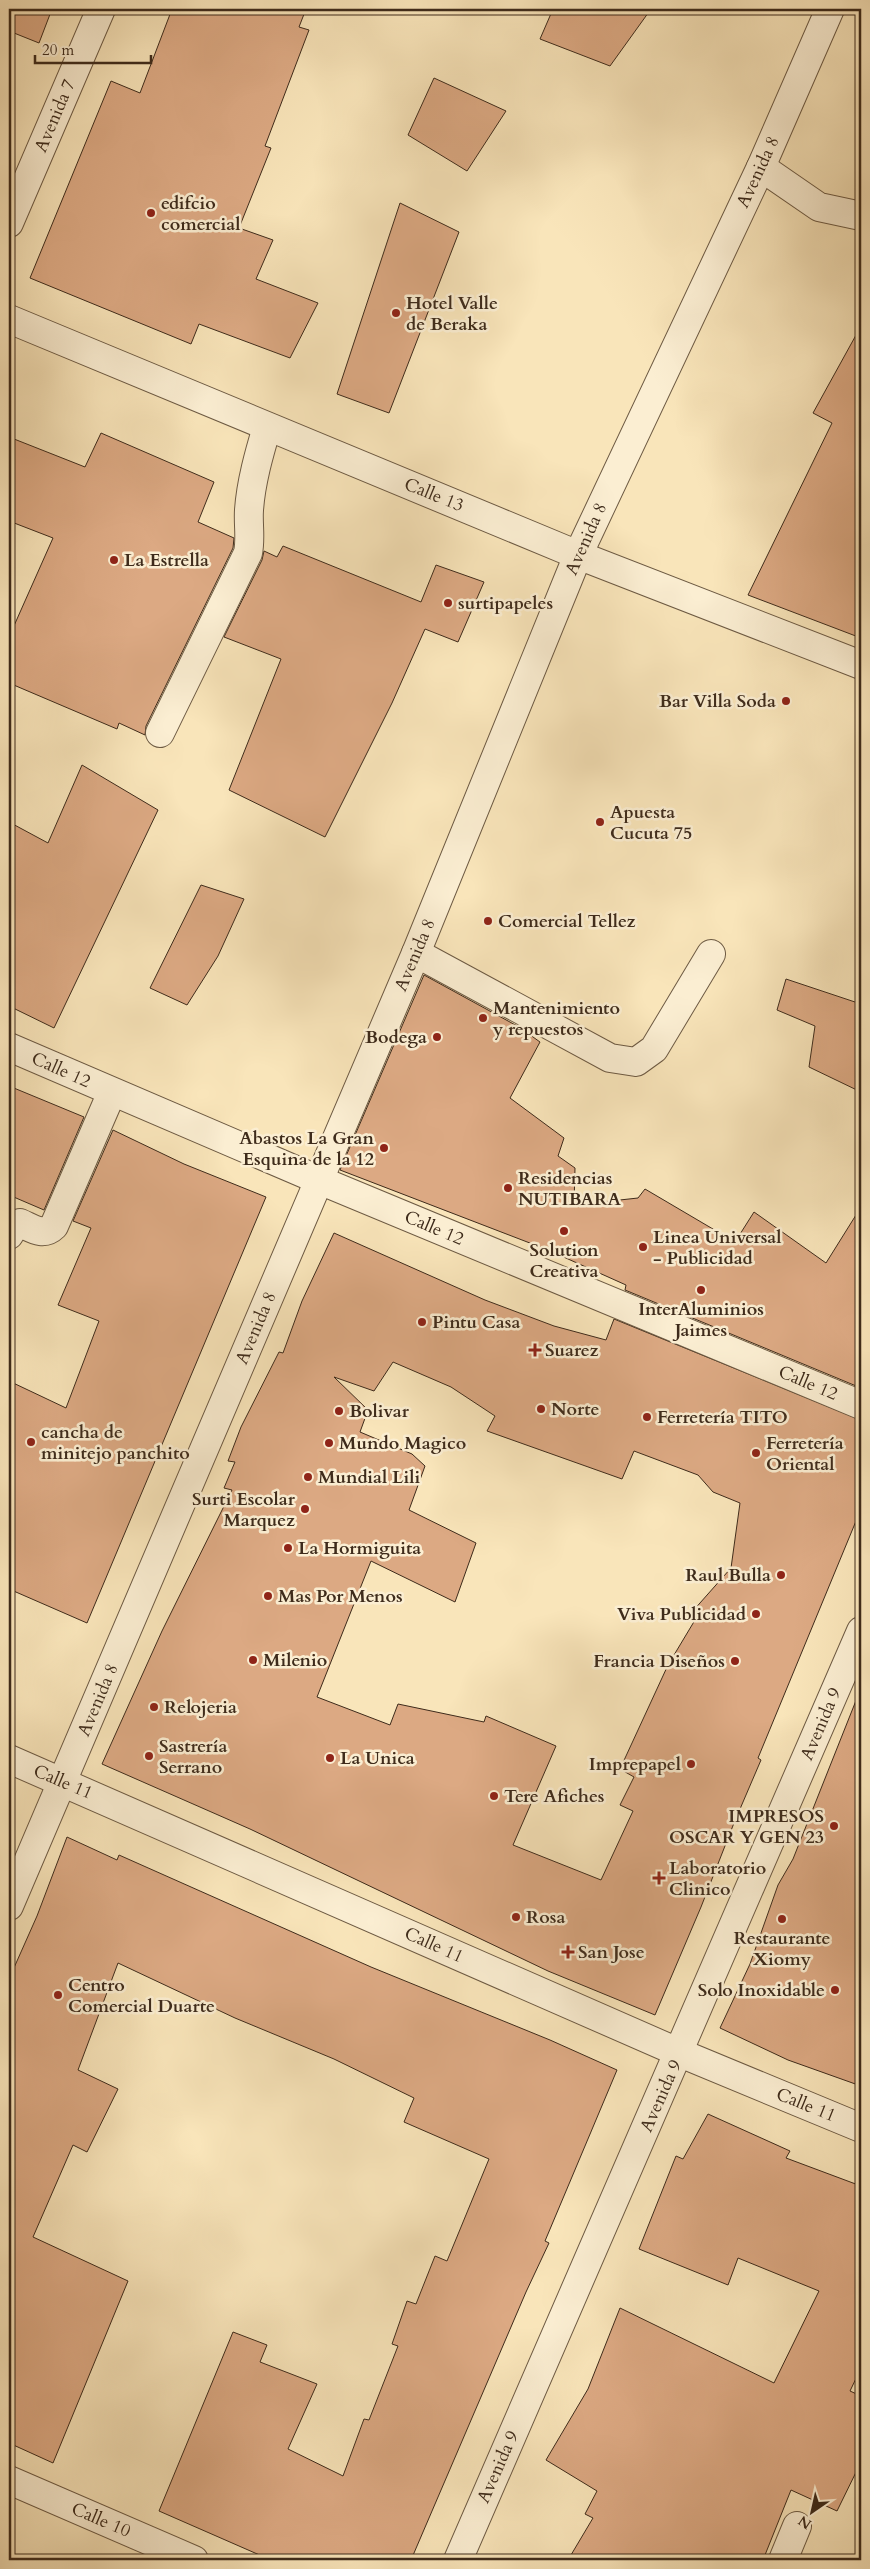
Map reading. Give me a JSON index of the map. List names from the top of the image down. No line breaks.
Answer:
{"streets":{"street":["Avenida 7","Avenida 8","Calle 13","Calle 12","Avenida 9","Calle 11","Calle 10"]},"crossings":[["Avenida 8","Calle 13"],["Avenida 8","Calle 12"],["Avenida 8","Calle 11"],["Avenida 9","Calle 11"]],"places":{"other":["edifcio comercial","Hotel Valle de Beraka","La Estrella","surtipapeles","Bar Villa Soda","Apuesta Cucuta 75","Comercial Tellez","Mantenimiento y repuestos","Bodega","Abastos La Gran Esquina de la 12","Residencias NUTIBARA","Solution Creativa","Linea Universal - Publicidad","InterAluminios Jaimes","Pintu Casa","Norte","Bolivar","Ferretería TITO","cancha de minitejo panchito","Mundo Magico","Ferretería Oriental","Mundial Lili","Surti Escolar Marquez","La Hormiguita","Raul Bulla","Mas Por Menos","Viva Publicidad","Milenio","Francia Diseños","Relojeria","Sastrería Serrano","La Unica","Imprepapel","Tere Afiches","IMPRESOS OSCAR Y GEN 23","Rosa","Restaurante Xiomy","Solo Inoxidable","Centro Comercial Duarte"],"health":["Suarez","Laboratorio Clinico","San Jose"]},"scale_bar":"20 m","north":"bottom left"}
